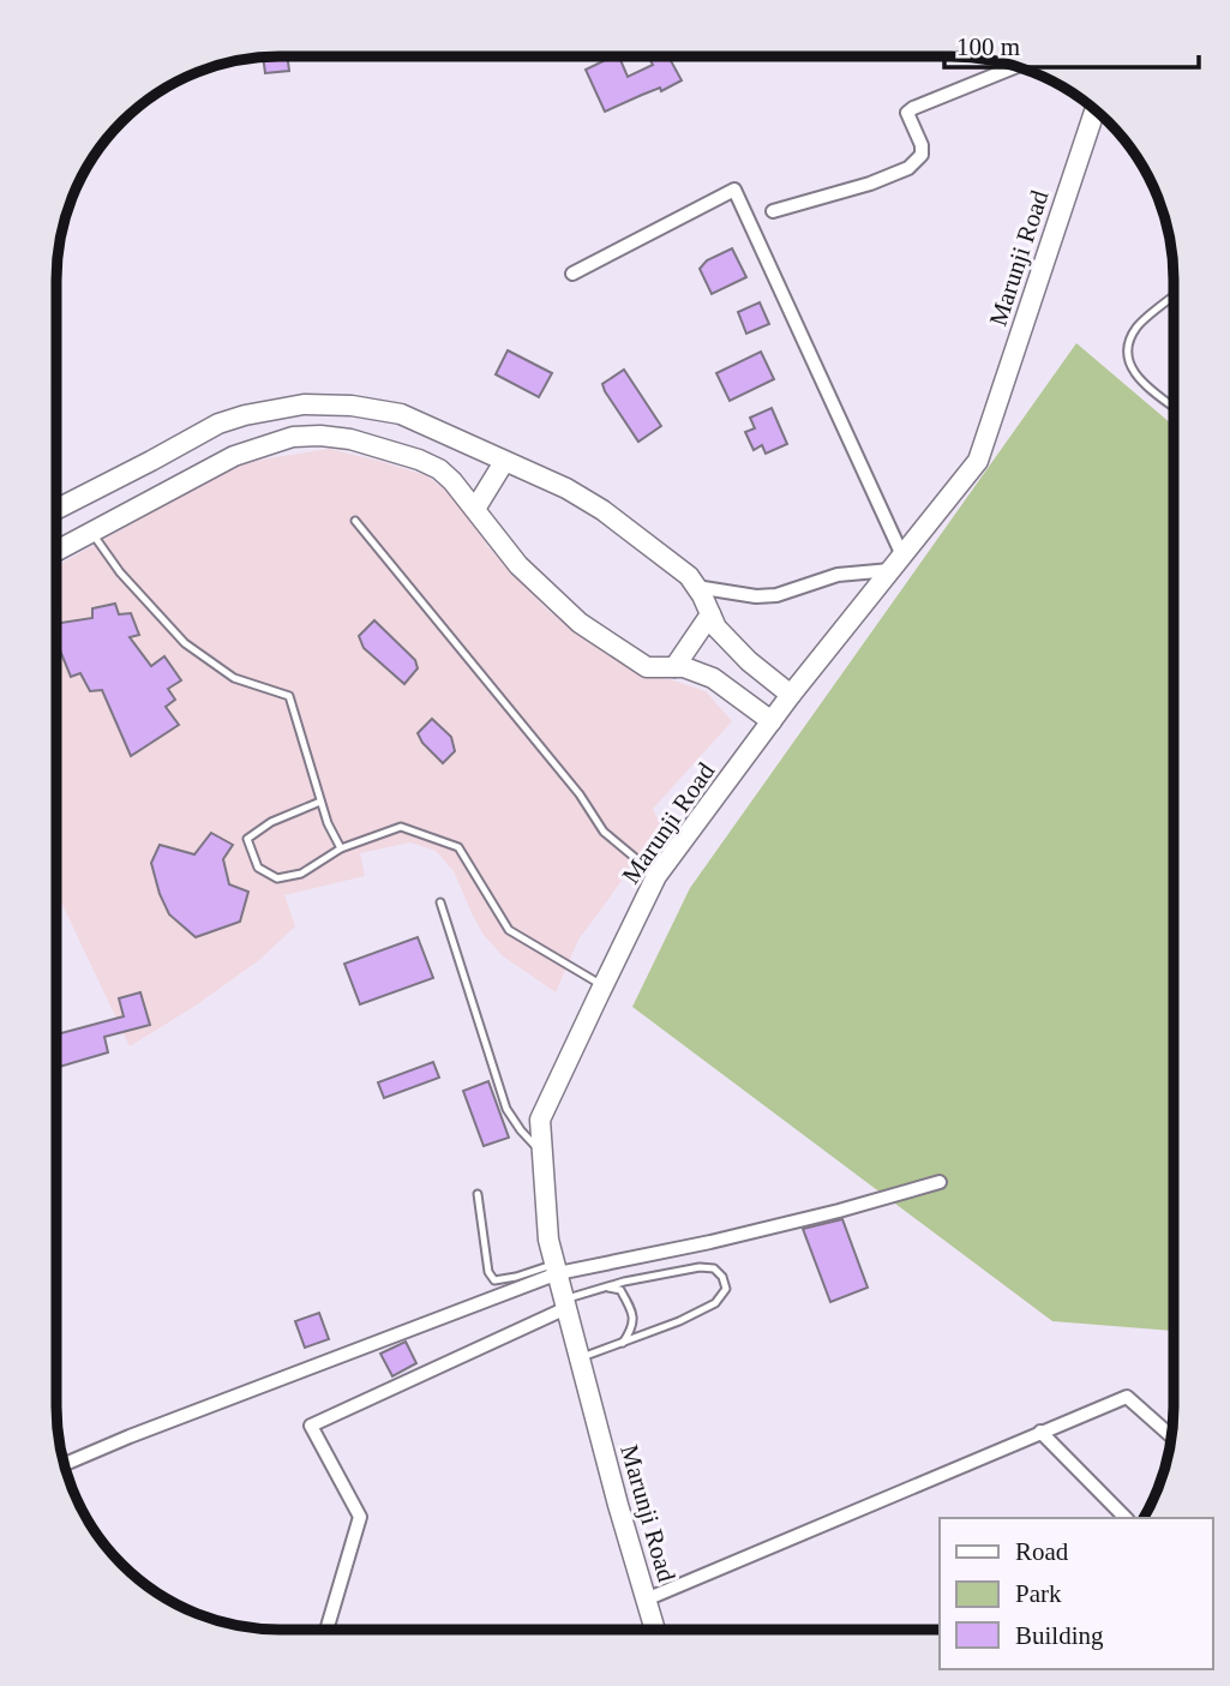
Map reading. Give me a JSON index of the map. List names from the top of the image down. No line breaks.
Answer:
{"streets":{"street":["Marunji Road"]},"legend":["Road","Park","Building"],"scale_bar":"100 m"}
